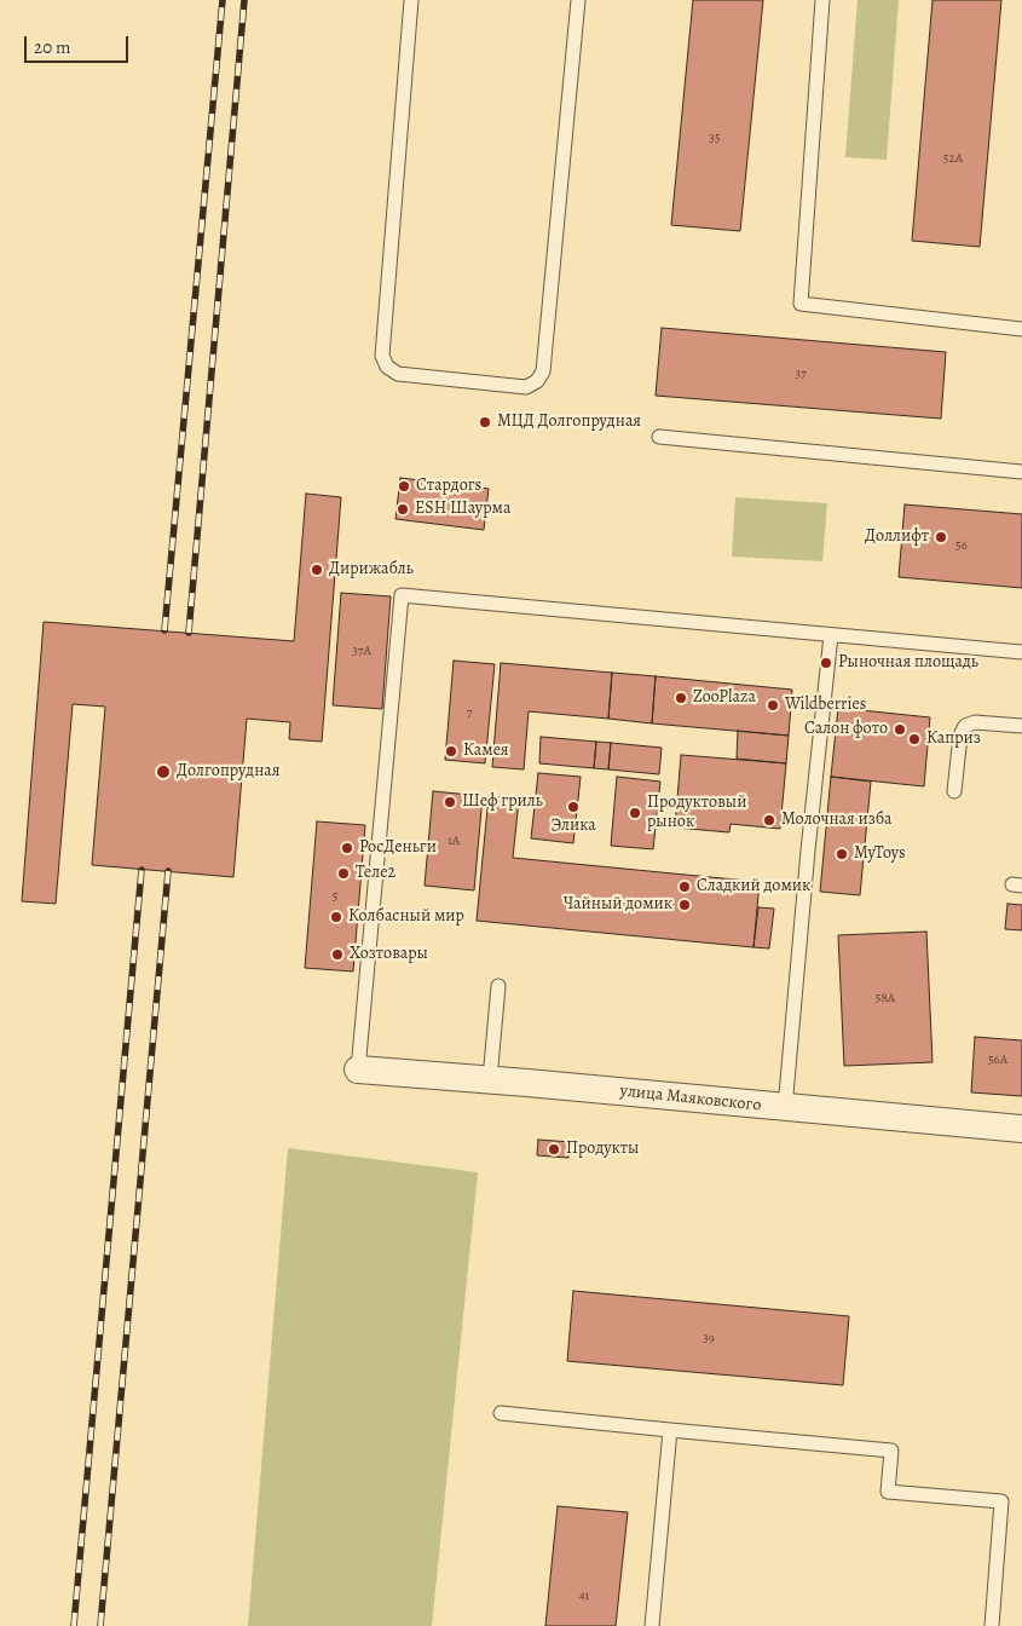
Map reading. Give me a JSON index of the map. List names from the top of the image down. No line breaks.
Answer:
{"streets":{"street":["улица Маяковского"]},"places":["МЦД Долгопрудная","Стардогs","ESH Шаурма","Доллифт","Дирижабль","Рыночная площадь","ZooPlaza","Wildberries","Салон фото","Каприз","Камея","Долгопрудная","Шеф гриль","Элика","Продуктовый рынок","Молочная изба","РосДеньги","MyToys","Теле2","Сладкий домик","Чайный домик","Колбасный мир","Хозтовары","Продукты"],"house_numbers":["35","52А","37","56","37А","7","1А","5","58А","56А","39","41"],"scale_bar":"20 m"}
